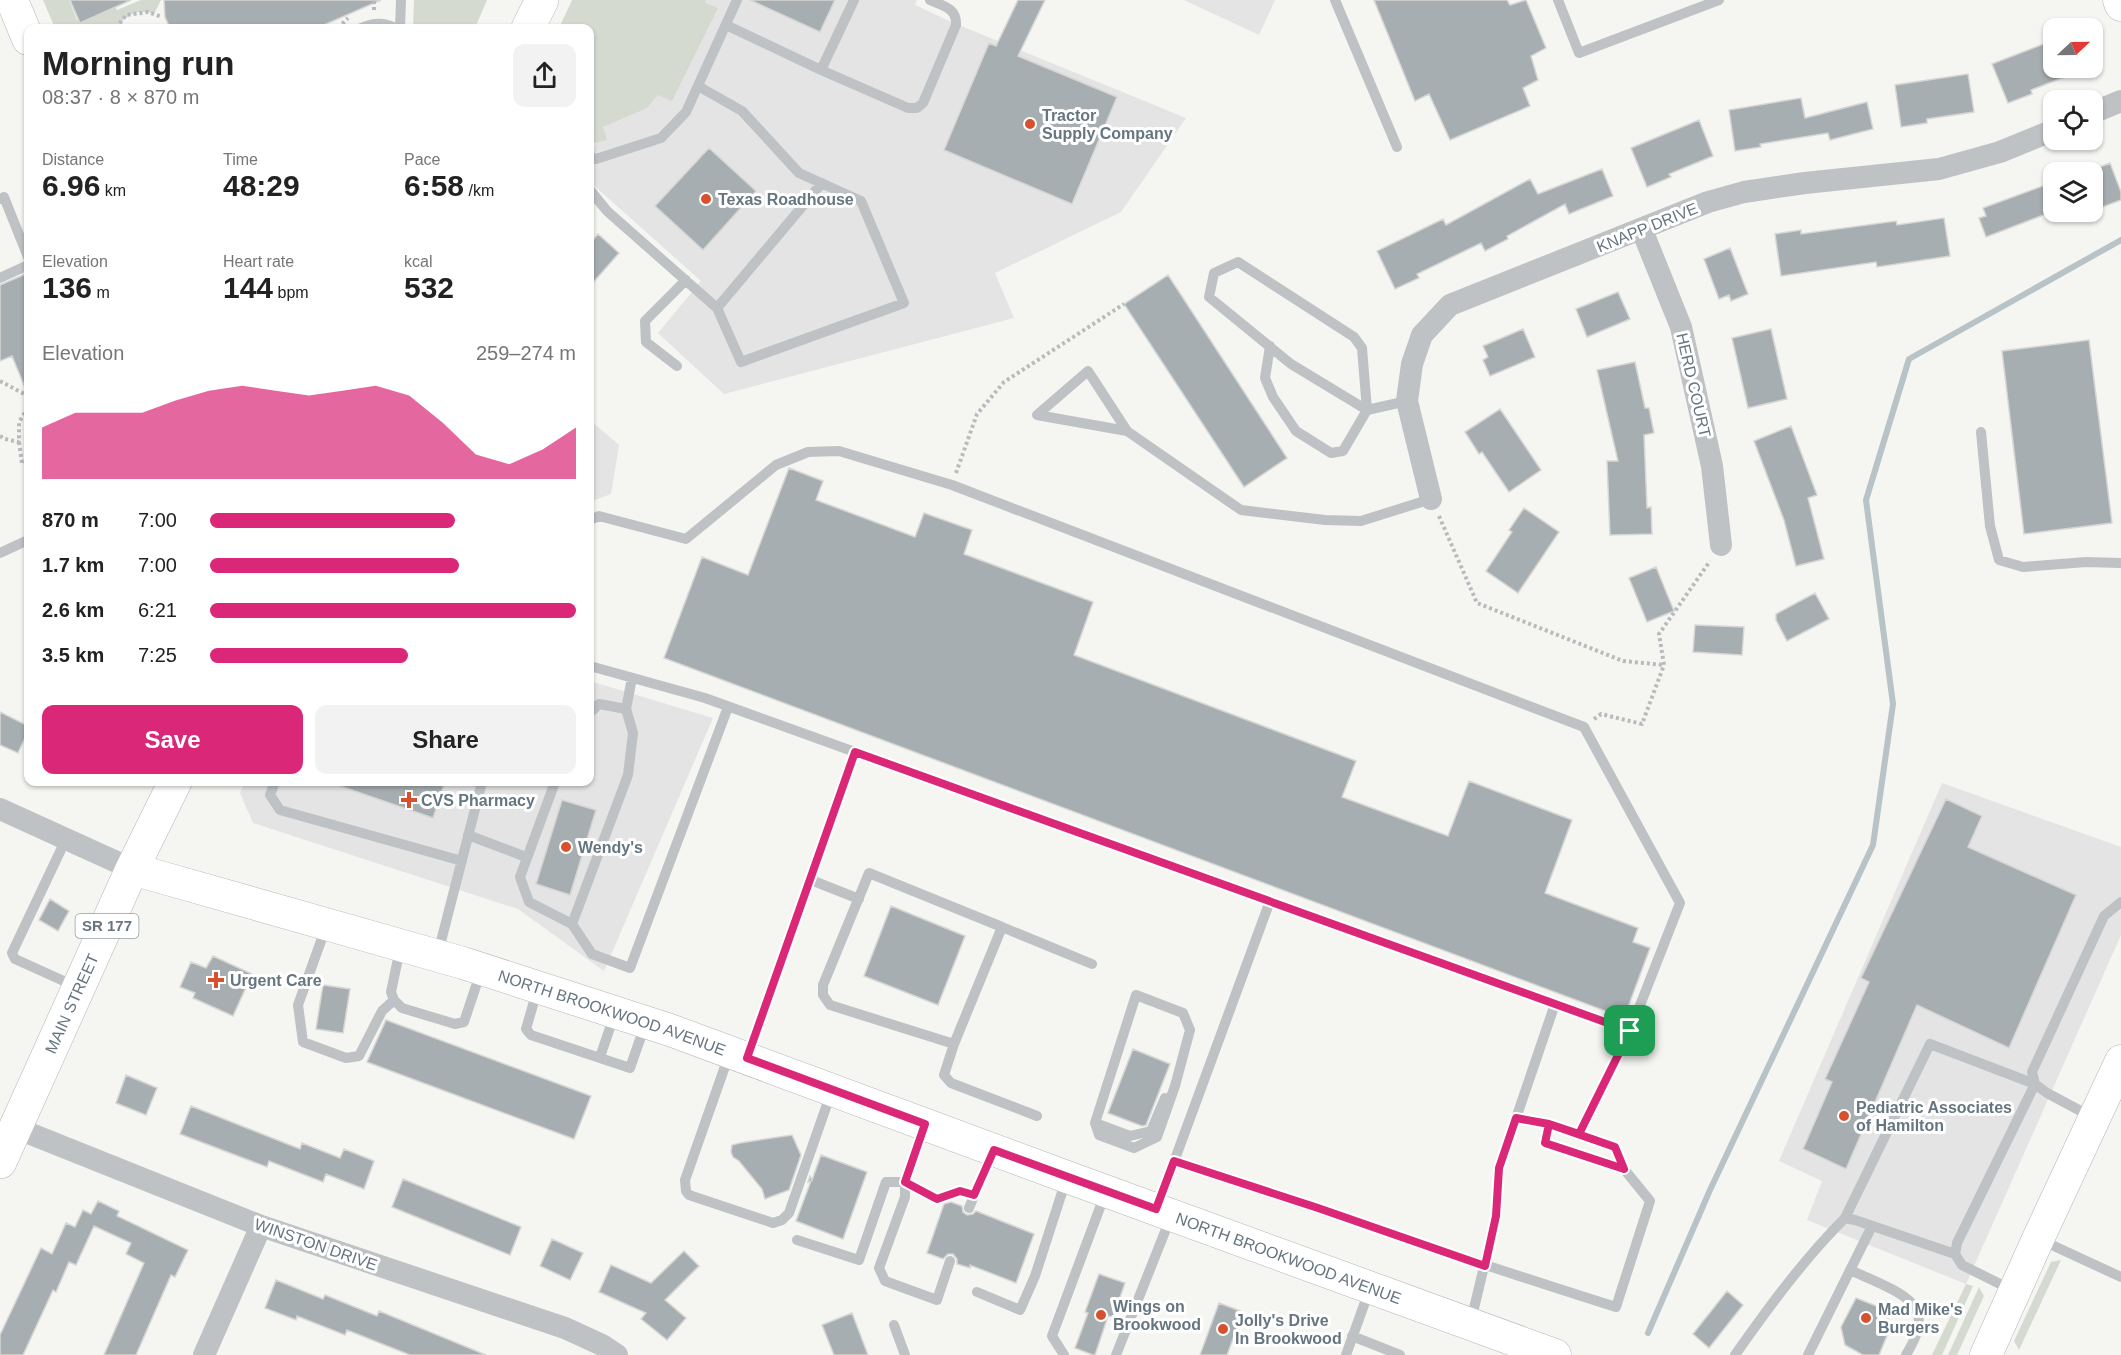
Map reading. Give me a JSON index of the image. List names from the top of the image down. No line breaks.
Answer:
{"streets":{"main road":["SR 177","MAIN STREET"],"street":["KNAPP DRIVE","HERD COURT","NORTH BROOKWOOD AVENUE","WINSTON DRIVE"]},"crossings":[["KNAPP DRIVE","HERD COURT"],["MAIN STREET","NORTH BROOKWOOD AVENUE"],["MAIN STREET","WINSTON DRIVE"]],"places":{"other":["Tractor Supply Company","Texas Roadhouse","Wendy's","Pediatric Associates of Hamilton","Wings on Brookwood","Mad Mike's Burgers","Jolly's Drive In Brookwood"],"health":["CVS Pharmacy","Urgent Care"]},"north":"right","page":{"heading":["Morning run","08:37 · 8 × 870 m"],"stats":[["Distance","6.96 km"],["Time","48:29"],["Pace","6:58 /km"],["Elevation","136 m"],["Heart rate","144 bpm"],["kcal","532"]],"chart":["Elevation","259–274 m"],"list":[{"name":"870 m","note":"7:00"},{"name":"1.7 km","note":"7:00"},{"name":"2.6 km","note":"6:21"},{"name":"3.5 km","note":"7:25"}],"buttons":["Save","Share"]}}
